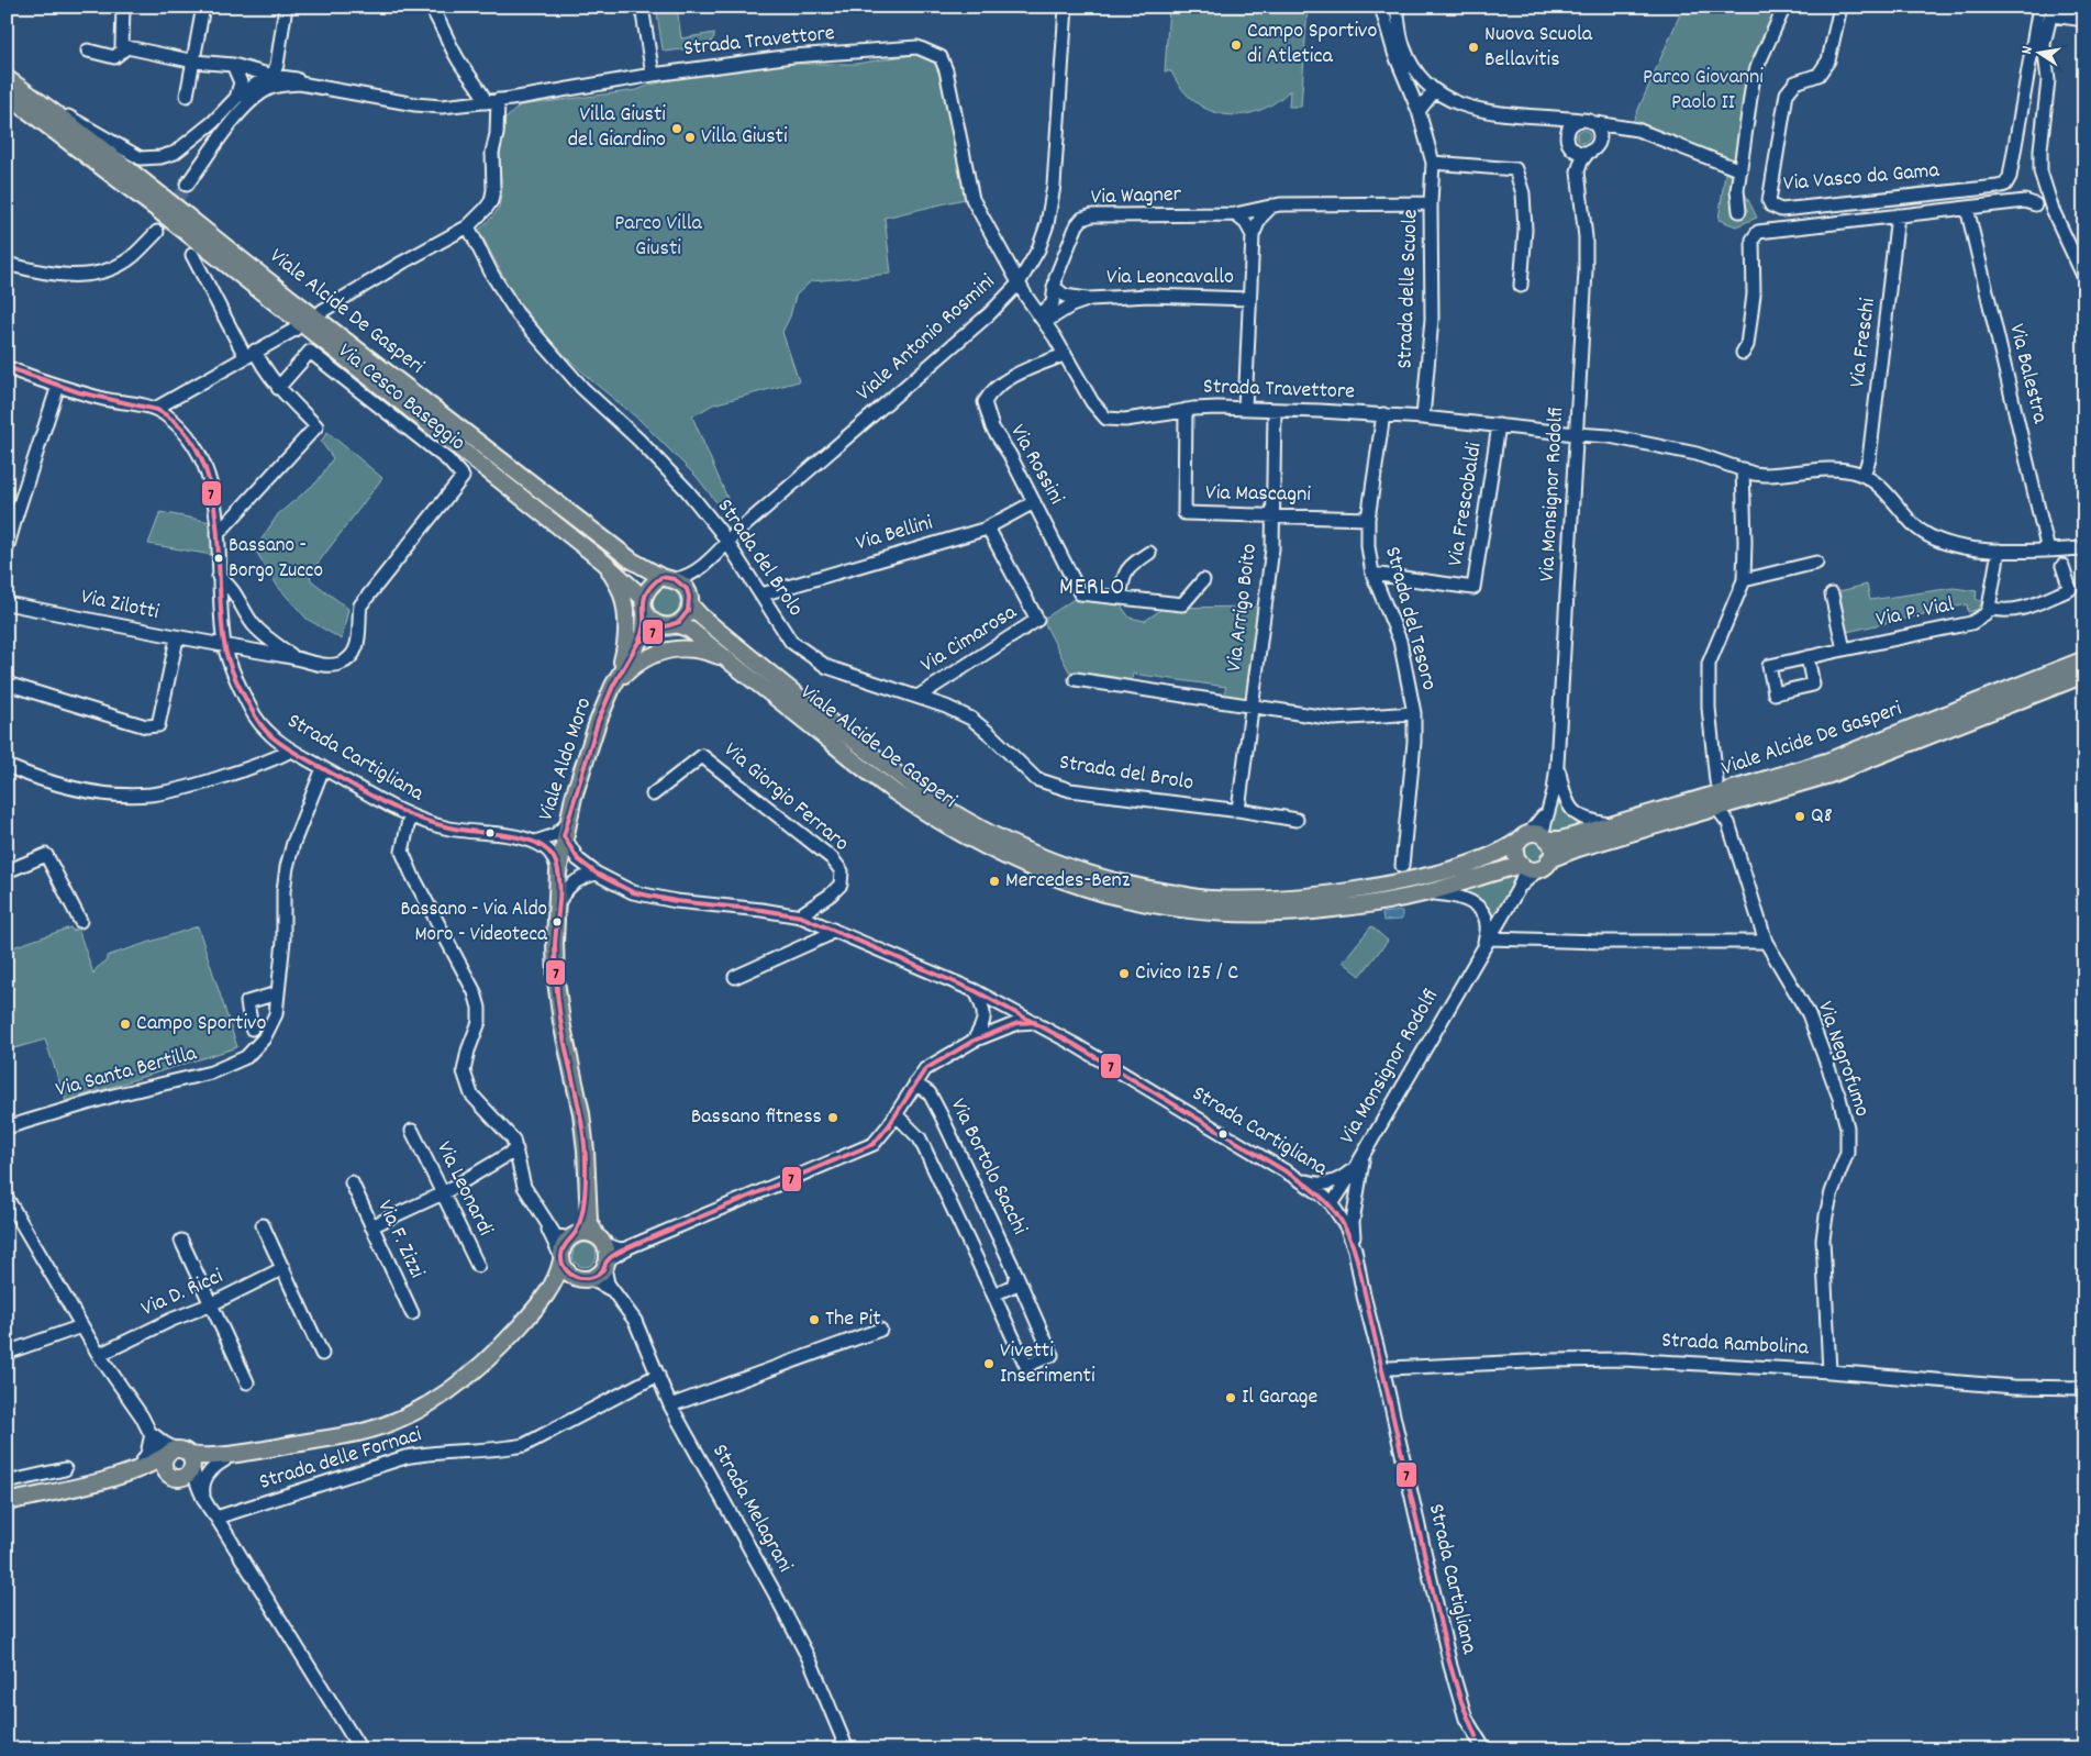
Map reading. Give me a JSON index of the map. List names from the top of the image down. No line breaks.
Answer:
{"streets":{"main road":["Viale Alcide De Gasperi","Viale Aldo Moro"],"street":["Strada Travettore","Via Vasco da Gama","Via Wagner","Via Leoncavallo","Strada delle Scuole","Viale Antonio Rosmini","Via Freschi","Via Balestra","Via Cesco Baseggio","Via Rossini","Via Mascagni","Via Monsignor Rodolfi","Via Frescobaldi","Via Bellini","Strada del Brolo","Via Zilotti","Via Arrigo Boito","Via P. Vial","Strada del Tesoro","Via Cimarosa","Strada Cartigliana","Via Giorgio Ferraro","Via Negrofumo","Via Santa Bertilla","Via Bortolo Sacchi","Via Leonardi","Via F. Zizzi","Via D. Ricci","Strada Rambolina","Strada delle Fornaci","Strada Melagrani"]},"crossings":[["Strada Travettore","Via Wagner"],["Strada Travettore","Via Leoncavallo"],["Strada Travettore","Strada delle Scuole"],["Strada Travettore","Viale Antonio Rosmini"],["Strada Travettore","Via Freschi"],["Strada Travettore","Via Balestra"],["Strada Travettore","Via Rossini"],["Strada Travettore","Via Mascagni"],["Strada Travettore","Via Monsignor Rodolfi"],["Strada Travettore","Via Frescobaldi"],["Strada Travettore","Via Arrigo Boito"],["Strada Travettore","Strada del Tesoro"],["Via Wagner","Via Leoncavallo"],["Via Wagner","Strada delle Scuole"],["Viale Alcide De Gasperi","Viale Antonio Rosmini"],["Viale Alcide De Gasperi","Via Monsignor Rodolfi"],["Viale Alcide De Gasperi","Viale Aldo Moro"],["Viale Alcide De Gasperi","Via Negrofumo"],["Viale Antonio Rosmini","Strada del Brolo"],["Viale Antonio Rosmini","Viale Aldo Moro"],["Via Cesco Baseggio","Via Zilotti"],["Via Cesco Baseggio","Strada Cartigliana"],["Via Rossini","Via Bellini"],["Via Mascagni","Via Arrigo Boito"],["Via Mascagni","Strada del Tesoro"],["Via Monsignor Rodolfi","Strada Cartigliana"],["Via Frescobaldi","Strada del Tesoro"],["Via Bellini","Strada del Brolo"],["Via Bellini","Via Cimarosa"],["Strada del Brolo","Via Arrigo Boito"],["Strada del Brolo","Via Cimarosa"],["Via Zilotti","Strada Cartigliana"],["Strada Cartigliana","Viale Aldo Moro"],["Strada Cartigliana","Via Giorgio Ferraro"],["Strada Cartigliana","Via Santa Bertilla"],["Strada Cartigliana","Strada Rambolina"],["Viale Aldo Moro","Strada Melagrani"],["Via Negrofumo","Strada Rambolina"],["Strada delle Fornaci","Strada Melagrani"]],"districts":["MERLO"],"parks":["Parco Giovanni Paolo II","Parco Villa Giusti"],"places":["Campo Sportivo di Atletica","Nuova Scuola Bellavitis","Villa Giusti del Giardino","Villa Giusti","Bassano - Borgo Zucco","Q8","Mercedes-Benz","Bassano - Via Aldo Moro - Videoteca","Civico 125 / C","Campo Sportivo","Bassano fitness","The Pit","Vivetti Inserimenti","Il Garage"],"lines":["transit line 7"],"north":"left"}
